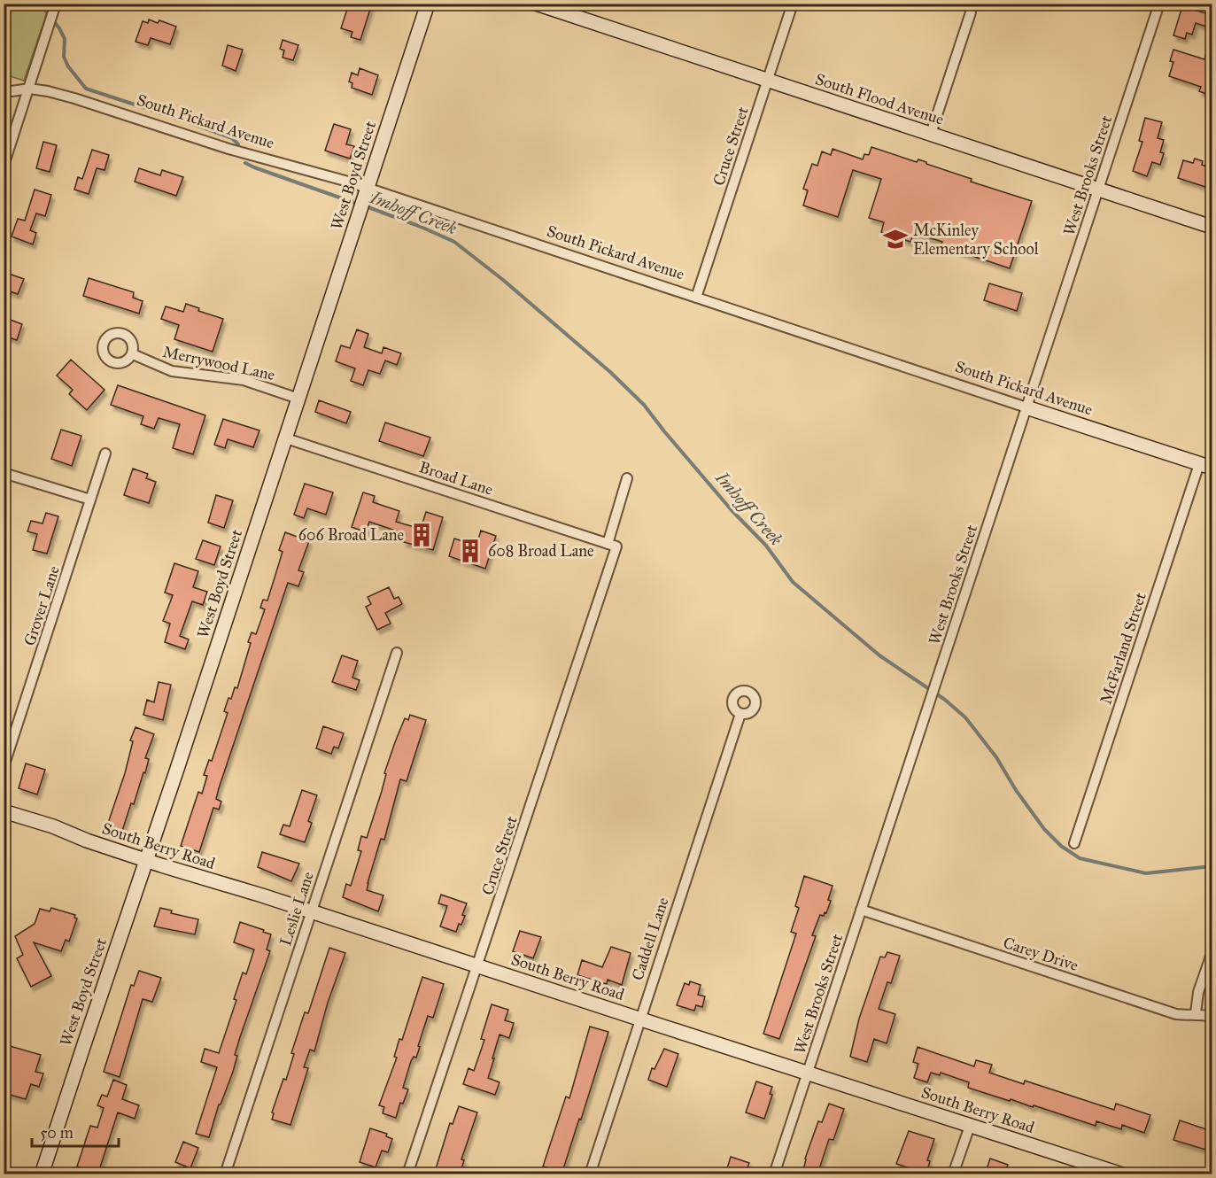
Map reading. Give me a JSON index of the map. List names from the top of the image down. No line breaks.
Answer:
{"streets":{"street":["South Flood Avenue","South Pickard Avenue","Cruce Street","West Boyd Street","West Brooks Street","Merrywood Lane","Broad Lane","Grover Lane","McFarland Street","South Berry Road","Leslie Lane","Caddell Lane","Carey Drive"]},"crossings":[["South Flood Avenue","Cruce Street"],["South Flood Avenue","West Brooks Street"],["South Pickard Avenue","Cruce Street"],["South Pickard Avenue","West Boyd Street"],["South Pickard Avenue","West Brooks Street"],["South Pickard Avenue","McFarland Street"],["Cruce Street","Broad Lane"],["Cruce Street","South Berry Road"],["West Boyd Street","Merrywood Lane"],["West Boyd Street","Broad Lane"],["West Boyd Street","South Berry Road"],["West Brooks Street","South Berry Road"],["West Brooks Street","Carey Drive"],["South Berry Road","Leslie Lane"],["South Berry Road","Caddell Lane"]],"water":["Imhoff Creek"],"places":{"school or university":["McKinley Elementary School"],"building":["606 Broad Lane","608 Broad Lane"]},"scale_bar":"50 m"}
